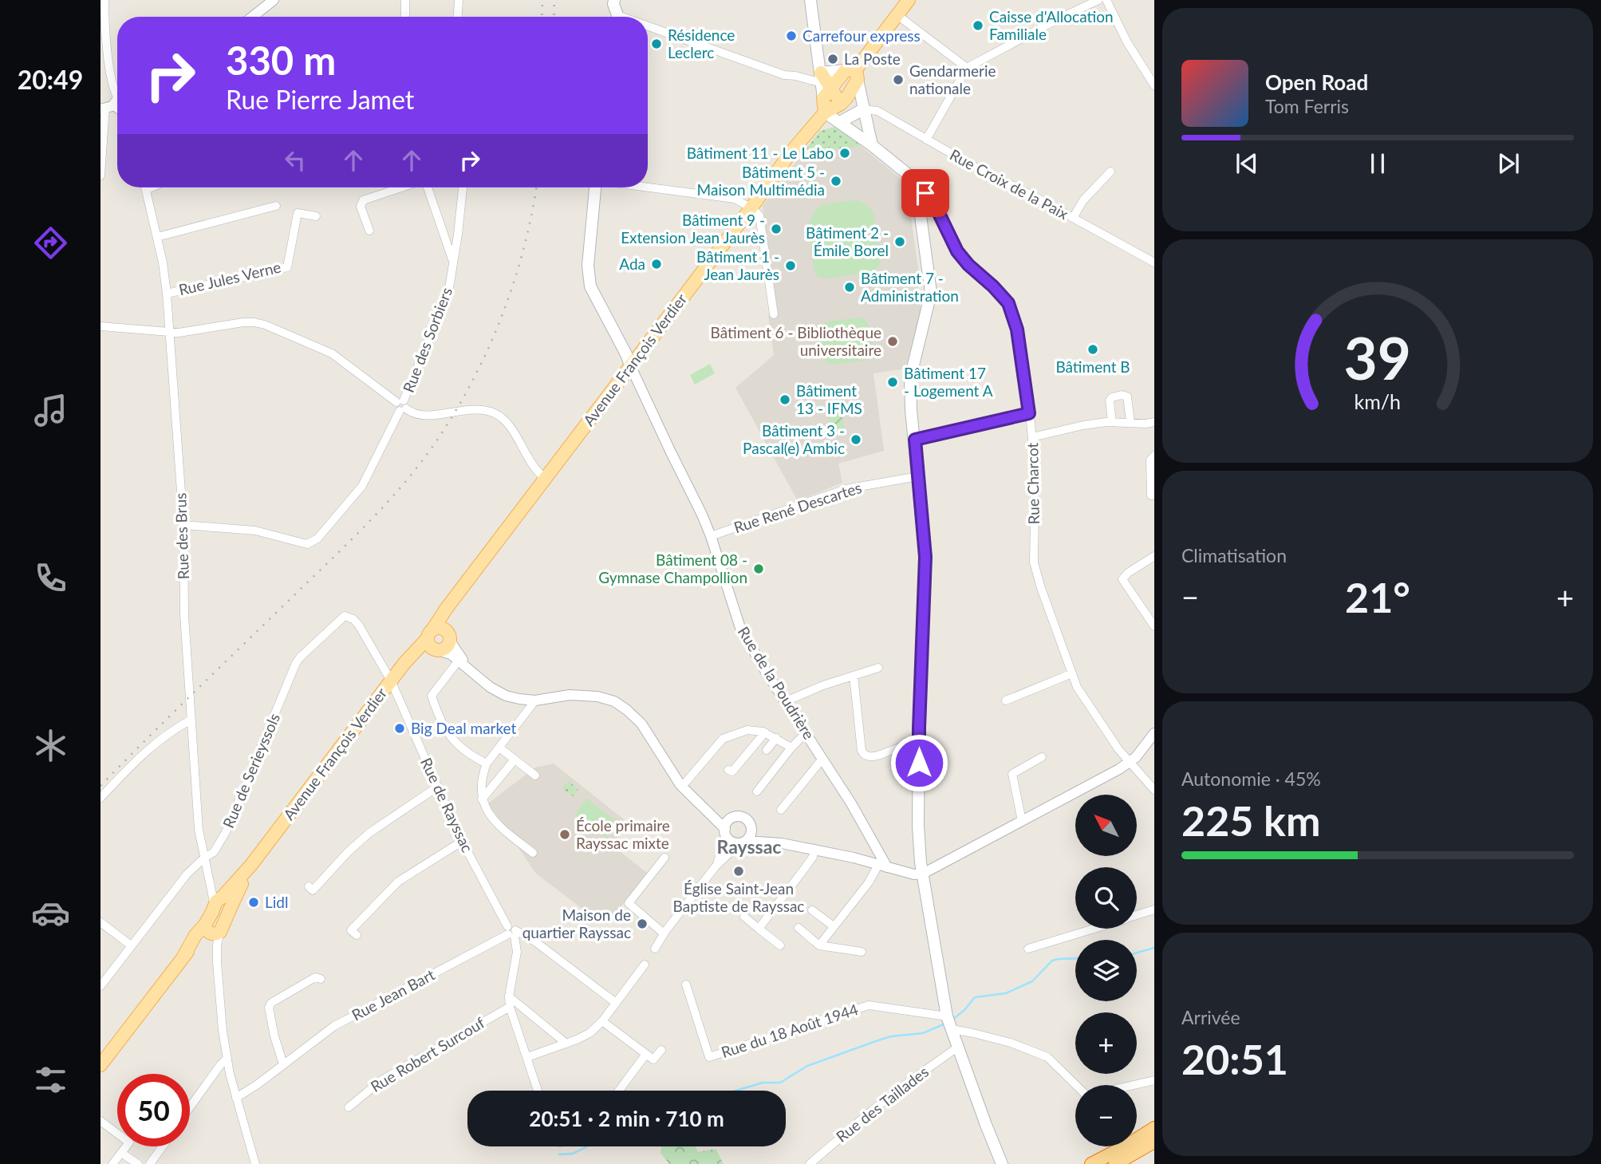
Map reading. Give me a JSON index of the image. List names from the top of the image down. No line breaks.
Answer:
{"streets":{"main road":["Avenue François Verdier"],"street":["Rue Croix de la Paix","Rue Jules Verne","Rue des Sorbiers","Rue Charcot","Rue René Descartes","Rue des Brus","Rue de la Poudrière","Rue de Serieyssols","Rue de Rayssac","Rue Jean Bart","Rue du 18 Août 1944","Rue Robert Surcouf","Rue des Taillades"]},"crossings":[["Rue Jules Verne","Rue des Brus"],["Rue des Sorbiers","Rue des Brus"],["Avenue François Verdier","Rue des Brus"],["Avenue François Verdier","Rue de la Poudrière"],["Avenue François Verdier","Rue de Serieyssols"],["Avenue François Verdier","Rue de Rayssac"],["Rue René Descartes","Rue de la Poudrière"],["Rue des Brus","Rue de Serieyssols"],["Rue de Serieyssols","Rue de Rayssac"],["Rue de Rayssac","Rue Jean Bart"],["Rue de Rayssac","Rue Robert Surcouf"]],"districts":["Rayssac"],"places":["Caisse d'Allocation Familiale","Carrefour express","Résidence Leclerc","La Poste","Gendarmerie nationale","Bâtiment 11 - Le Labo","Bâtiment 5 - Maison Multimédia","Bâtiment 9 - Extension Jean Jaurès","Bâtiment 2 - Émile Borel","Ada","Bâtiment 1 - Jean Jaurès","Bâtiment 7 - Administration","Bâtiment 6 - Bibliothèque universitaire","Bâtiment B","Bâtiment 17 - Logement A","Bâtiment 13 - IFMS","Bâtiment 3 - Pascal(e) Ambic","Bâtiment 08 - Gymnase Champollion","Big Deal market","École primaire Rayssac mixte","Église Saint-Jean Baptiste de Rayssac","Lidl","Maison de quartier Rayssac"],"north":"top left","page":{"tabs":"20:49","turn":["330 m","Rue Pierre Jamet"],"song":["Open Road","Tom Ferris"],"tile":["Climatisation",["Autonomie · 45%","225 km"],["Arrivée","20:51"]],"heat":["−","21°","+"],"map_buttons":["+","−"],"limit":"50","trip":"20:51 · 2 min · 710 m","gauge":["39","km/h"]}}
